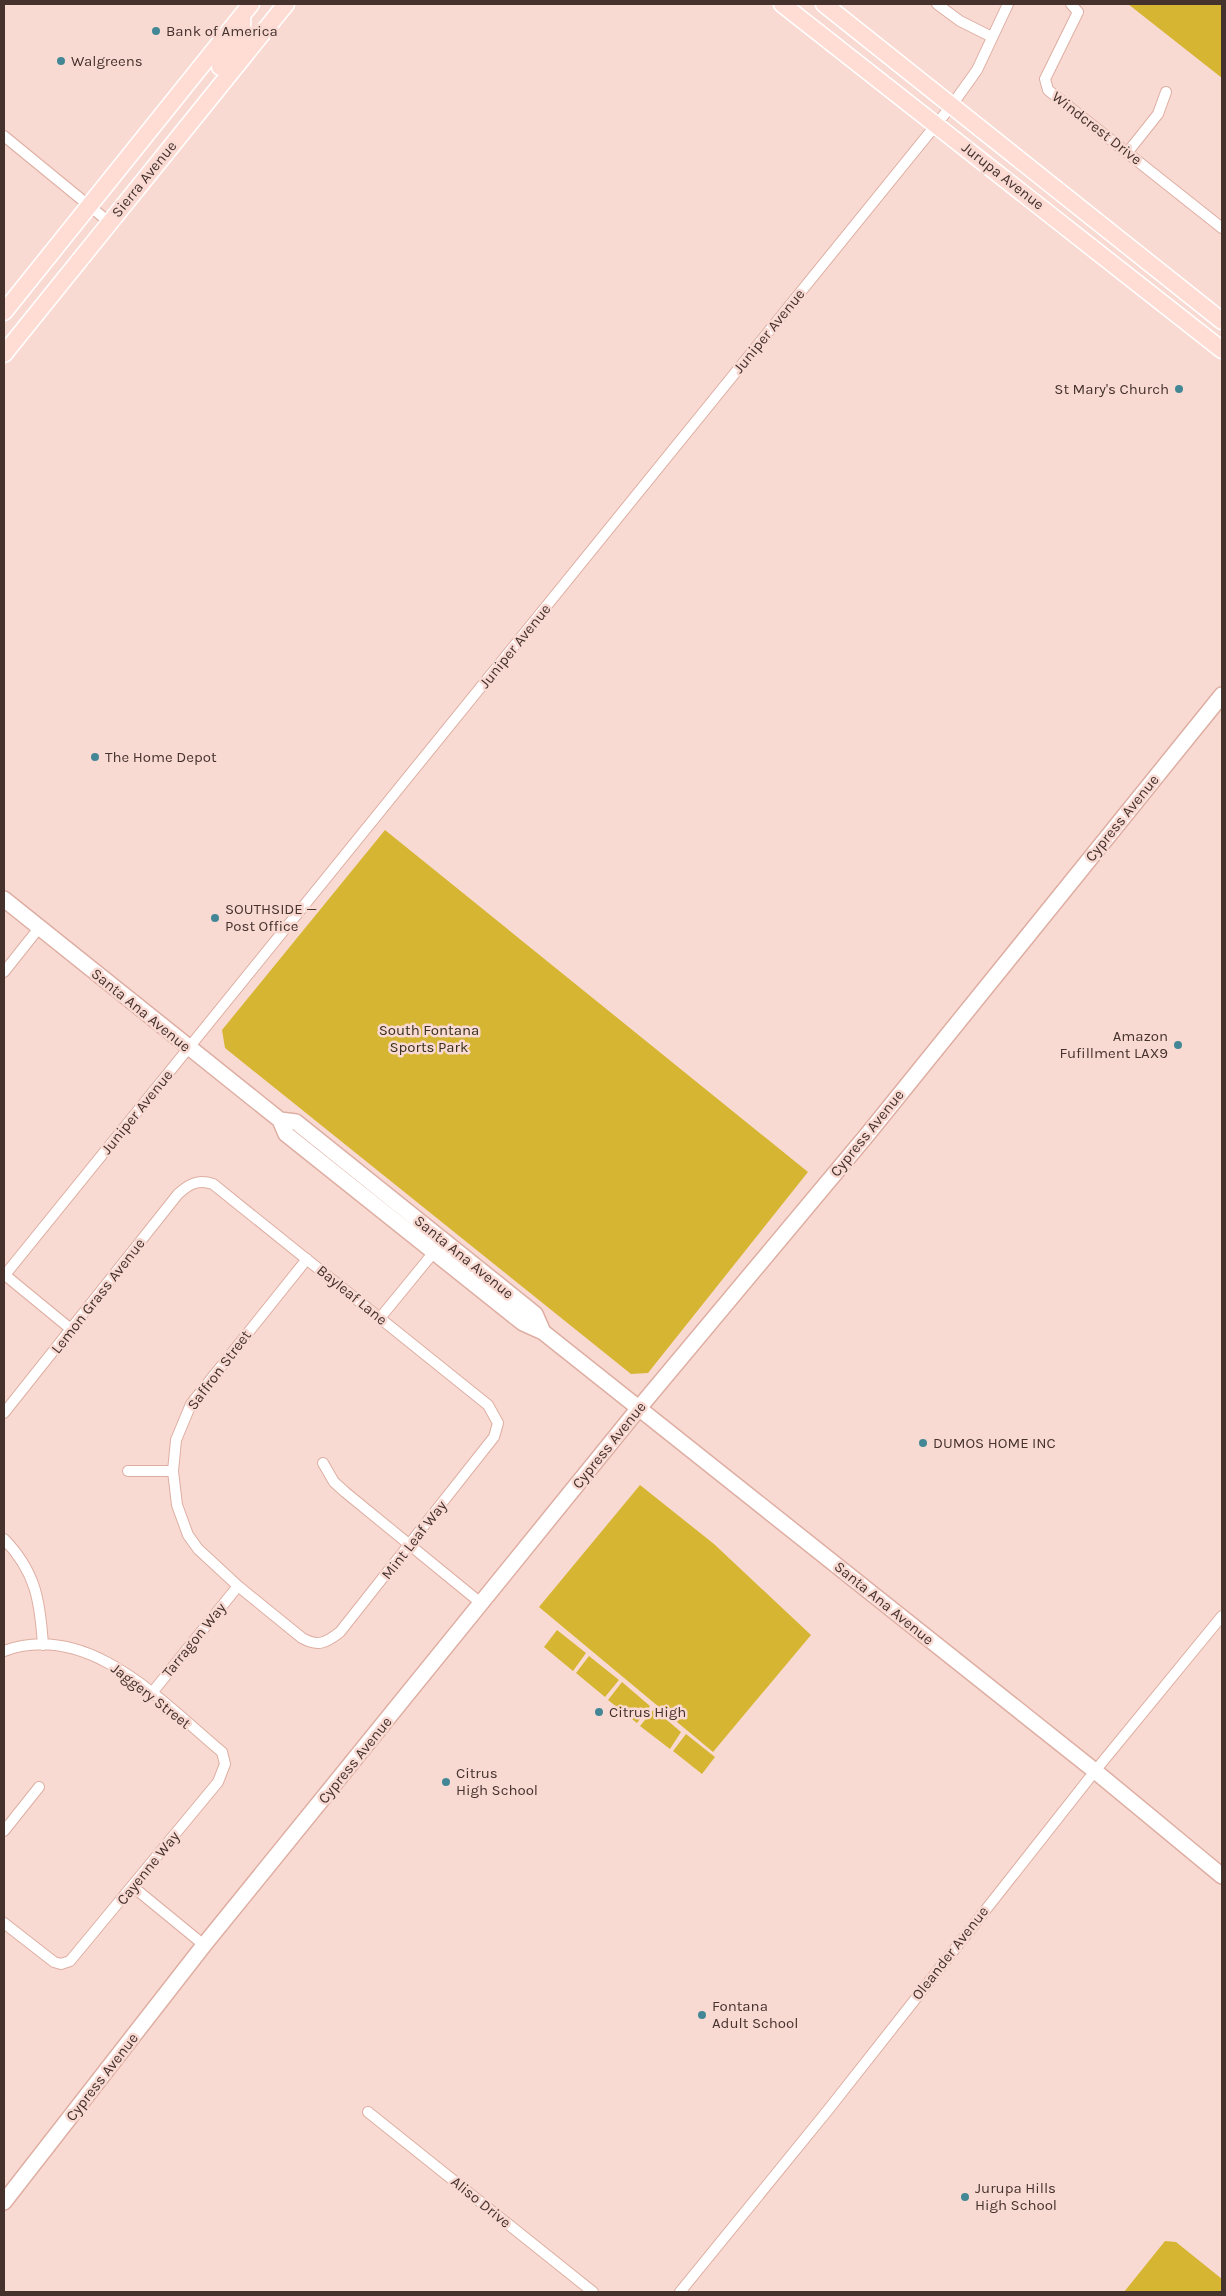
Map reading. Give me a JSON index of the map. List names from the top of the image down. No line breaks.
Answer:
{"streets":{"main road":["Jurupa Avenue","Sierra Avenue"],"street":["Windcrest Drive","Juniper Avenue","Cypress Avenue","Santa Ana Avenue","Bayleaf Lane","Lemon Grass Avenue","Saffron Street","Mint Leaf Way","Tarragon Way","Jaggery Street","Cayenne Way","Oleander Avenue","Aliso Drive"]},"crossings":[["Jurupa Avenue","Juniper Avenue"],["Juniper Avenue","Santa Ana Avenue"],["Cypress Avenue","Santa Ana Avenue"],["Santa Ana Avenue","Oleander Avenue"],["Bayleaf Lane","Lemon Grass Avenue"],["Bayleaf Lane","Saffron Street"],["Bayleaf Lane","Mint Leaf Way"],["Saffron Street","Mint Leaf Way"],["Saffron Street","Tarragon Way"],["Tarragon Way","Jaggery Street"],["Jaggery Street","Cayenne Way"]],"parks":["South Fontana Sports Park"],"places":["Bank of America","Walgreens","St Mary's Church","The Home Depot","SOUTHSIDE — Post Office","Amazon Fufillment LAX9","DUMOS HOME INC","Citrus High","Citrus High School","Fontana Adult School","Jurupa Hills High School"]}
